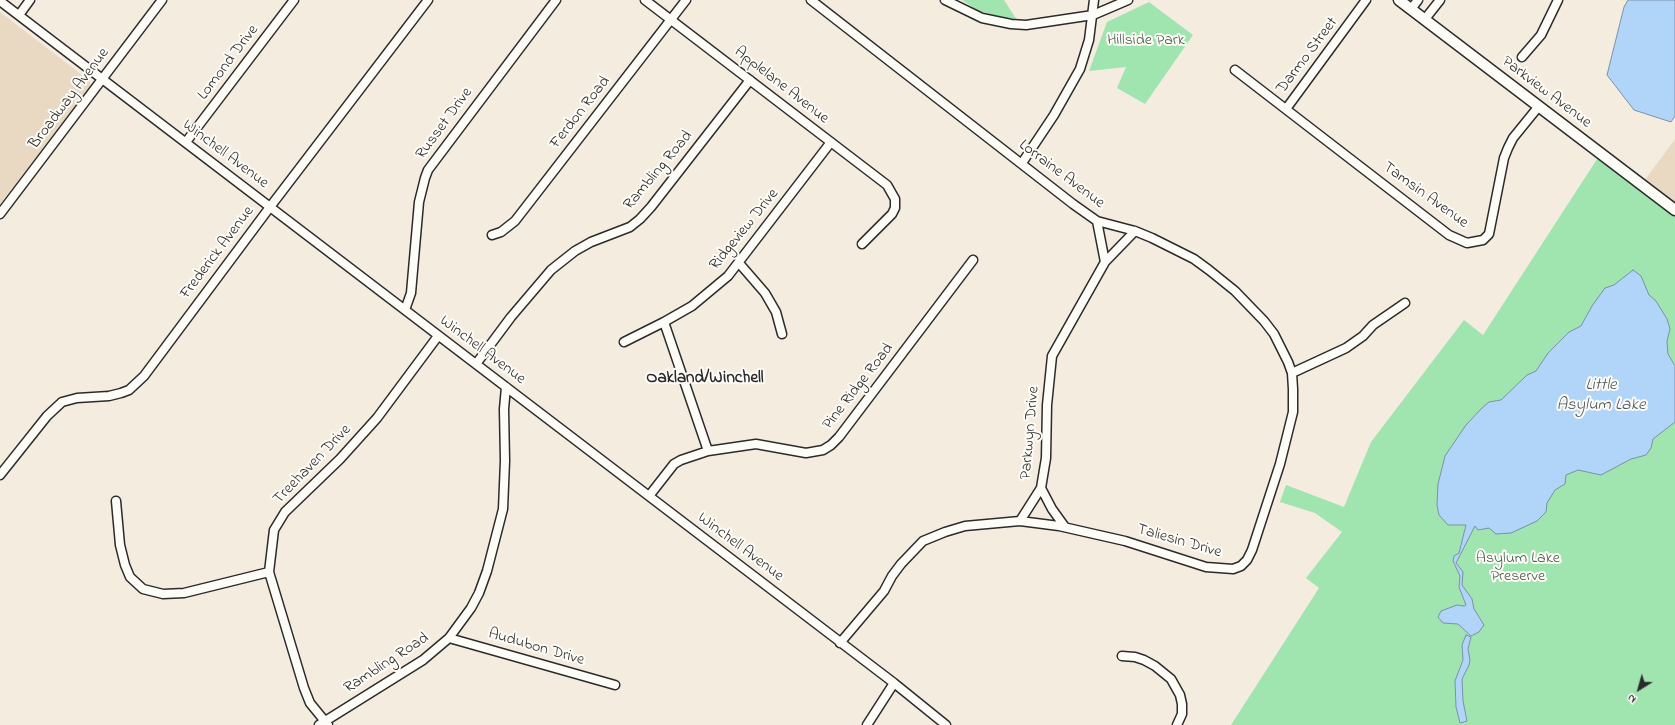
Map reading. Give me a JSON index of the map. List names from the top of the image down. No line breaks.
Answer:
{"streets":{"street":["Darmo Street","Lomond Drive","Applelane Avenue","Parkview Avenue","Broadway Avenue","Ferdon Road","Russet Drive","Winchell Avenue","Rambling Road","Lorraine Avenue","Tamsin Avenue","Ridgeview Drive","Frederick Avenue","Pine Ridge Road","Parkwyn Drive","Treehaven Drive","Taliesin Drive","Audubon Drive"]},"crossings":[["Darmo Street","Tamsin Avenue"],["Lomond Drive","Winchell Avenue"],["Applelane Avenue","Ferdon Road"],["Applelane Avenue","Rambling Road"],["Applelane Avenue","Ridgeview Drive"],["Parkview Avenue","Tamsin Avenue"],["Broadway Avenue","Winchell Avenue"],["Russet Drive","Winchell Avenue"],["Winchell Avenue","Rambling Road"],["Winchell Avenue","Frederick Avenue"],["Winchell Avenue","Pine Ridge Road"],["Winchell Avenue","Treehaven Drive"],["Rambling Road","Treehaven Drive"],["Rambling Road","Audubon Drive"],["Lorraine Avenue","Parkwyn Drive"],["Lorraine Avenue","Taliesin Drive"],["Parkwyn Drive","Taliesin Drive"]],"districts":["Oakland/Winchell"],"water":["Little Asylum Lake"],"parks":["Hillside Park","Asylum Lake Preserve"],"north":"bottom left"}
